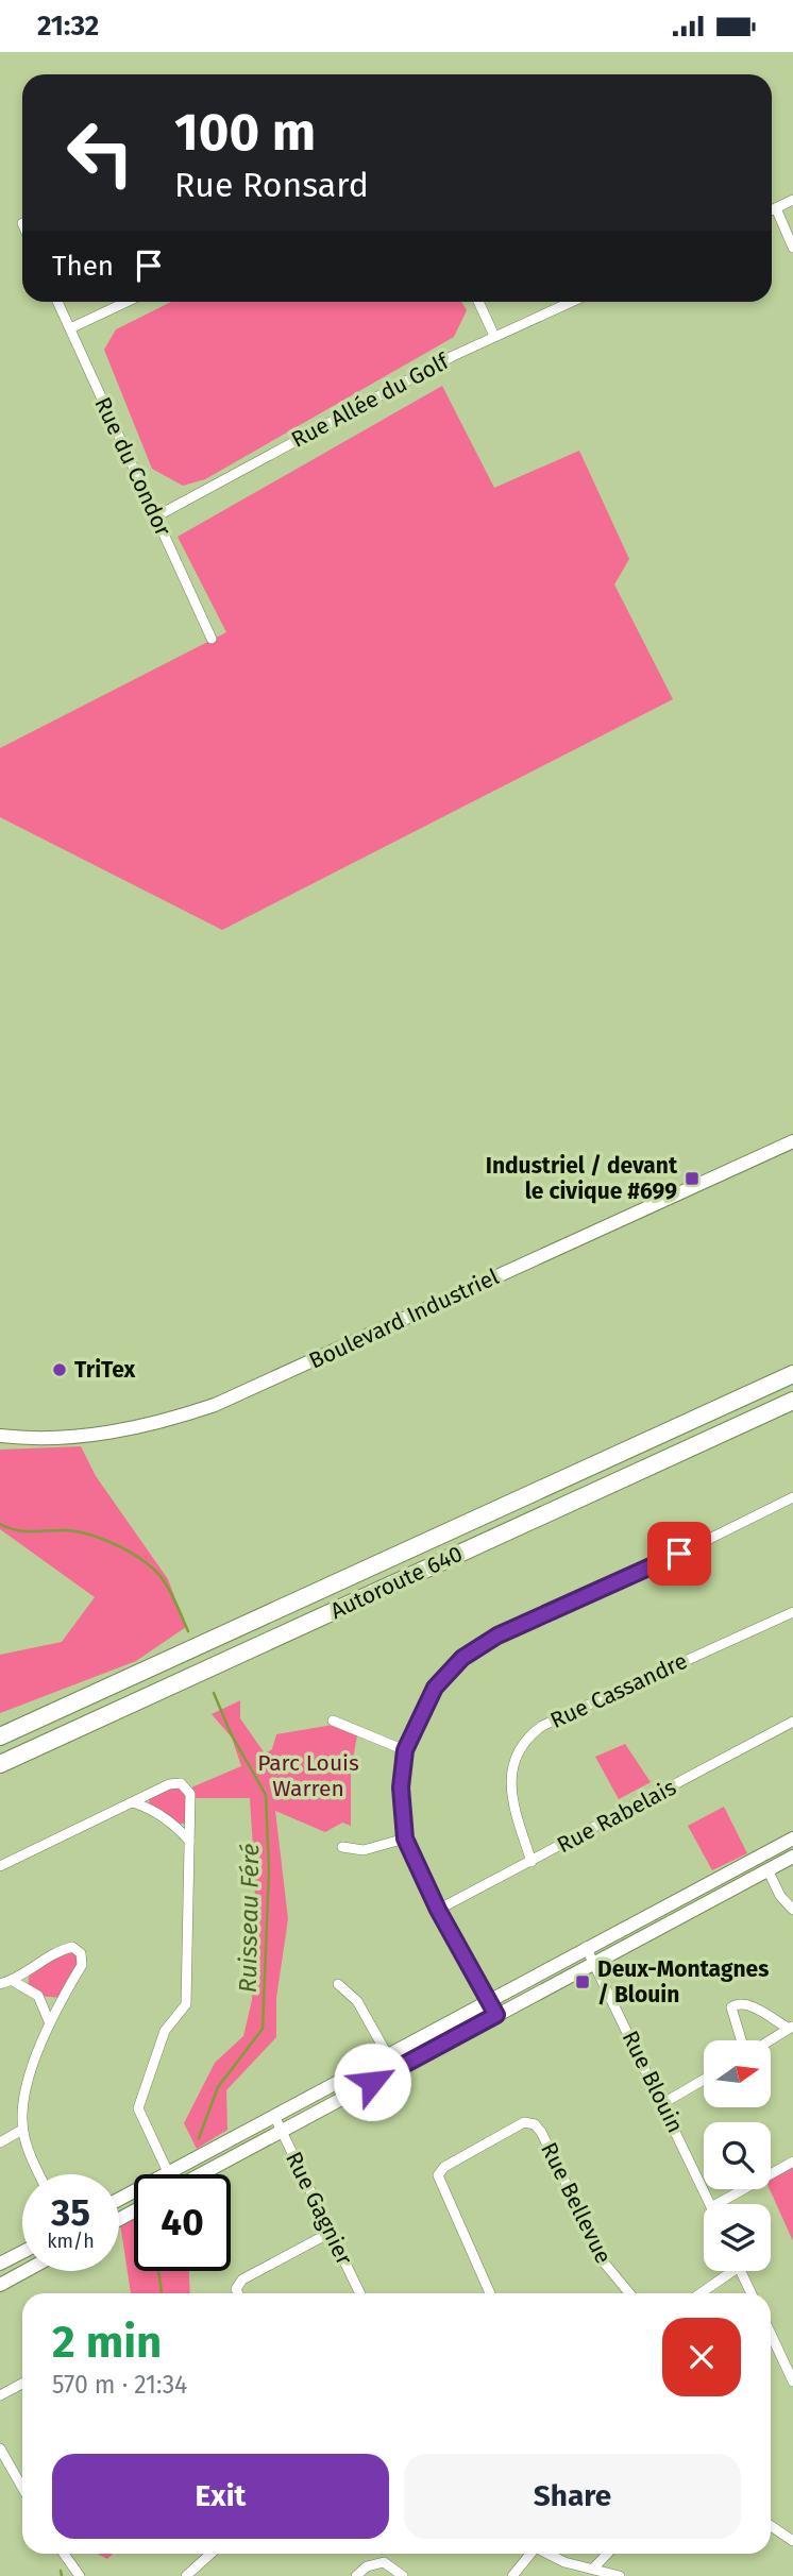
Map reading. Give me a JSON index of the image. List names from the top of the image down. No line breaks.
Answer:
{"streets":{"highway":["Autoroute 640"],"street":["Rue Allée du Golf","Rue du Condor","Boulevard Industriel","Rue Cassandre","Rue Rabelais","Rue Blouin","Rue Bellevue","Rue Gagnier"]},"crossings":[["Rue Allée du Golf","Rue du Condor"],["Rue Cassandre","Rue Rabelais"]],"water":["Ruisseau Féré"],"parks":["Parc Louis Warren"],"places":{"transit":["Industriel / devant le civique #699","Deux-Montagnes / Blouin"],"other":["TriTex"]},"north":"right","page":{"status":"21:32","turn":["100 m","Rue Ronsard"],"then":"Then","speed":"35 km/h","limit":"40","heading":["2 min","570 m · 21:34"],"buttons":["Exit","Share"]}}
